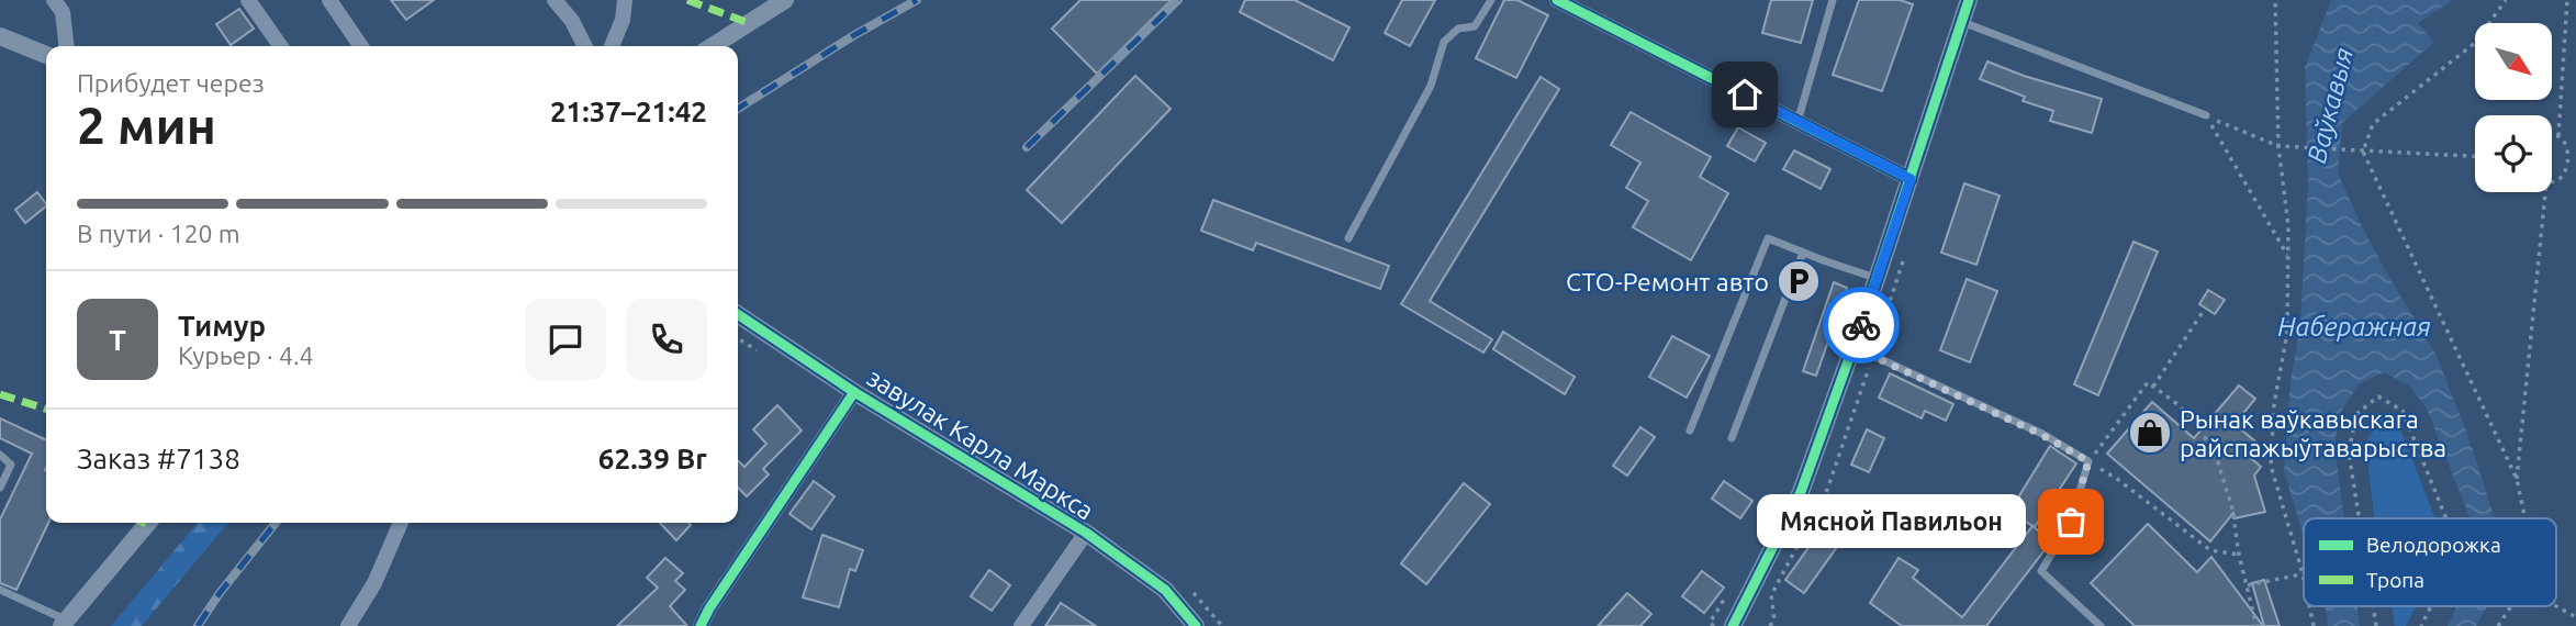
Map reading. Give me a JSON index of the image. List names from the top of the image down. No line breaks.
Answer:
{"streets":{"street":["завулак Карла Маркса"]},"water":["Ваўкавыя","Наберажная"],"places":{"parking":["СТО-Ремонт авто"],"shop":["Рынак ваўкавыскага райспажыўтаварыства"],"other":["Мясной Павильон"]},"legend":["Велодорожка","Тропа"],"north":"bottom right","page":{"heading":["2 мин","Прибудет через","21:37–21:42"],"panel":["Тимур","Курьер · 4.4","Заказ #7138","62.39 Br"],"bar":"В пути · 120 m","round":"Т","bubble":"Мясной Павильон"}}
